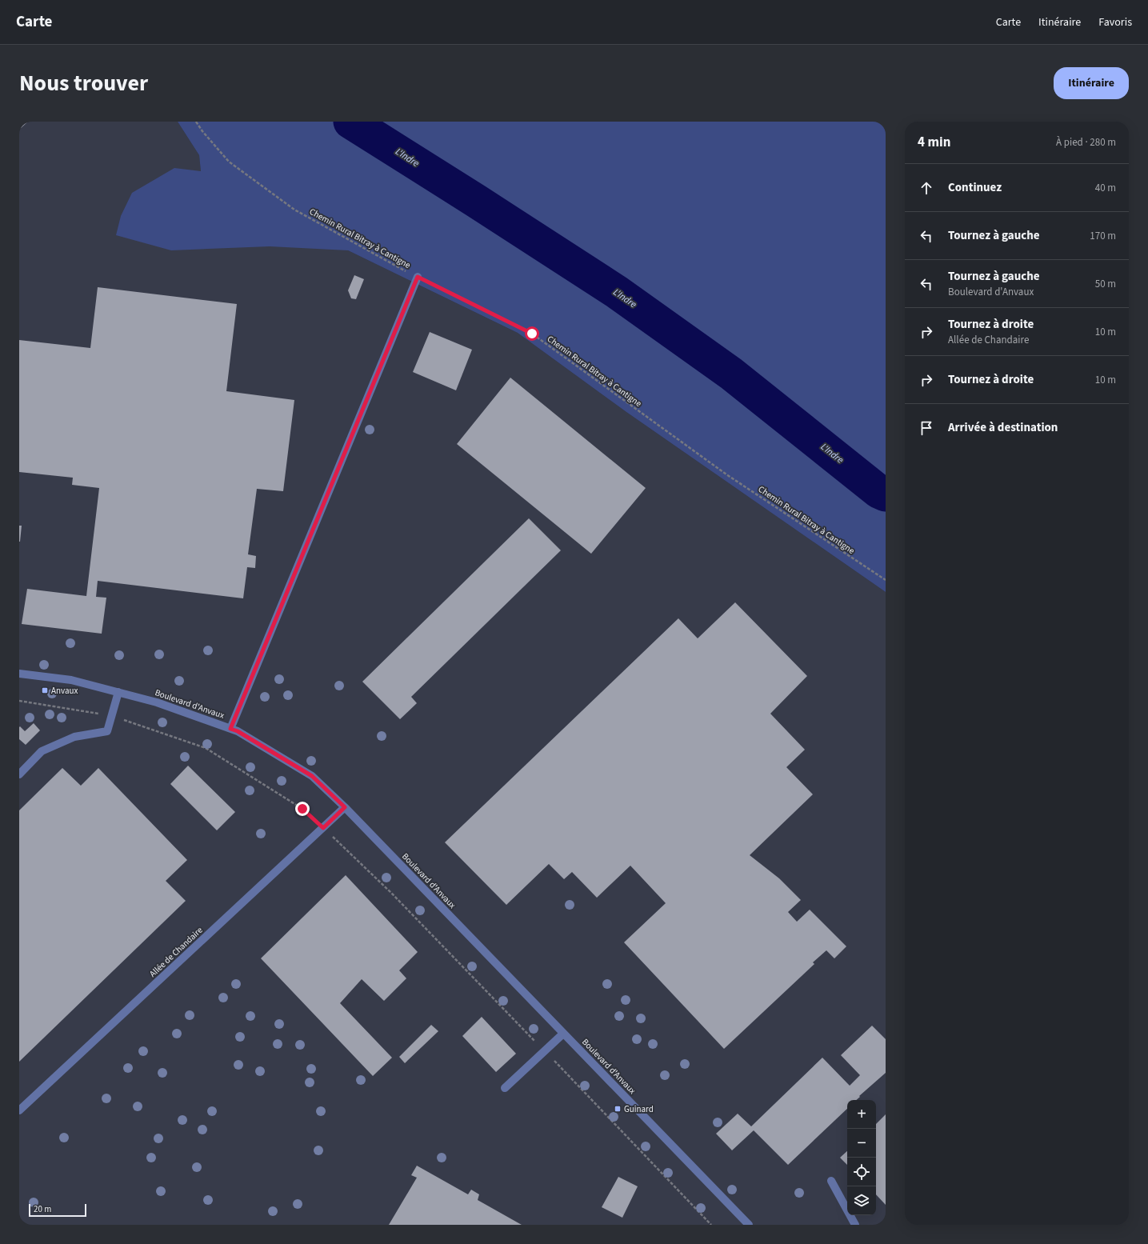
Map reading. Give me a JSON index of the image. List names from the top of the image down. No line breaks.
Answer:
{"streets":{"street":["Boulevard d'Anvaux","Allée de Chandaire"],"path":["Chemin Rural Bitray à Cantigne"]},"crossings":[["Boulevard d'Anvaux","Allée de Chandaire"]],"water":["L'Indre"],"places":{"transit":["Anvaux","Guinard"]},"scale_bar":"20 m","page":{"header":"Carte","nav":["Carte","Itinéraire","Favoris"],"title":"Nous trouver","buttons":"Itinéraire","heading":["4 min","À pied · 280 m"],"list":[["Continuez","40 m"],["Tournez à gauche","170 m"],["Tournez à gauche","Boulevard d'Anvaux","50 m"],["Tournez à droite","Allée de Chandaire","10 m"],["Tournez à droite","10 m"],"Arrivée à destination"],"map_buttons":["+","−"],"scale":"20 m"}}
